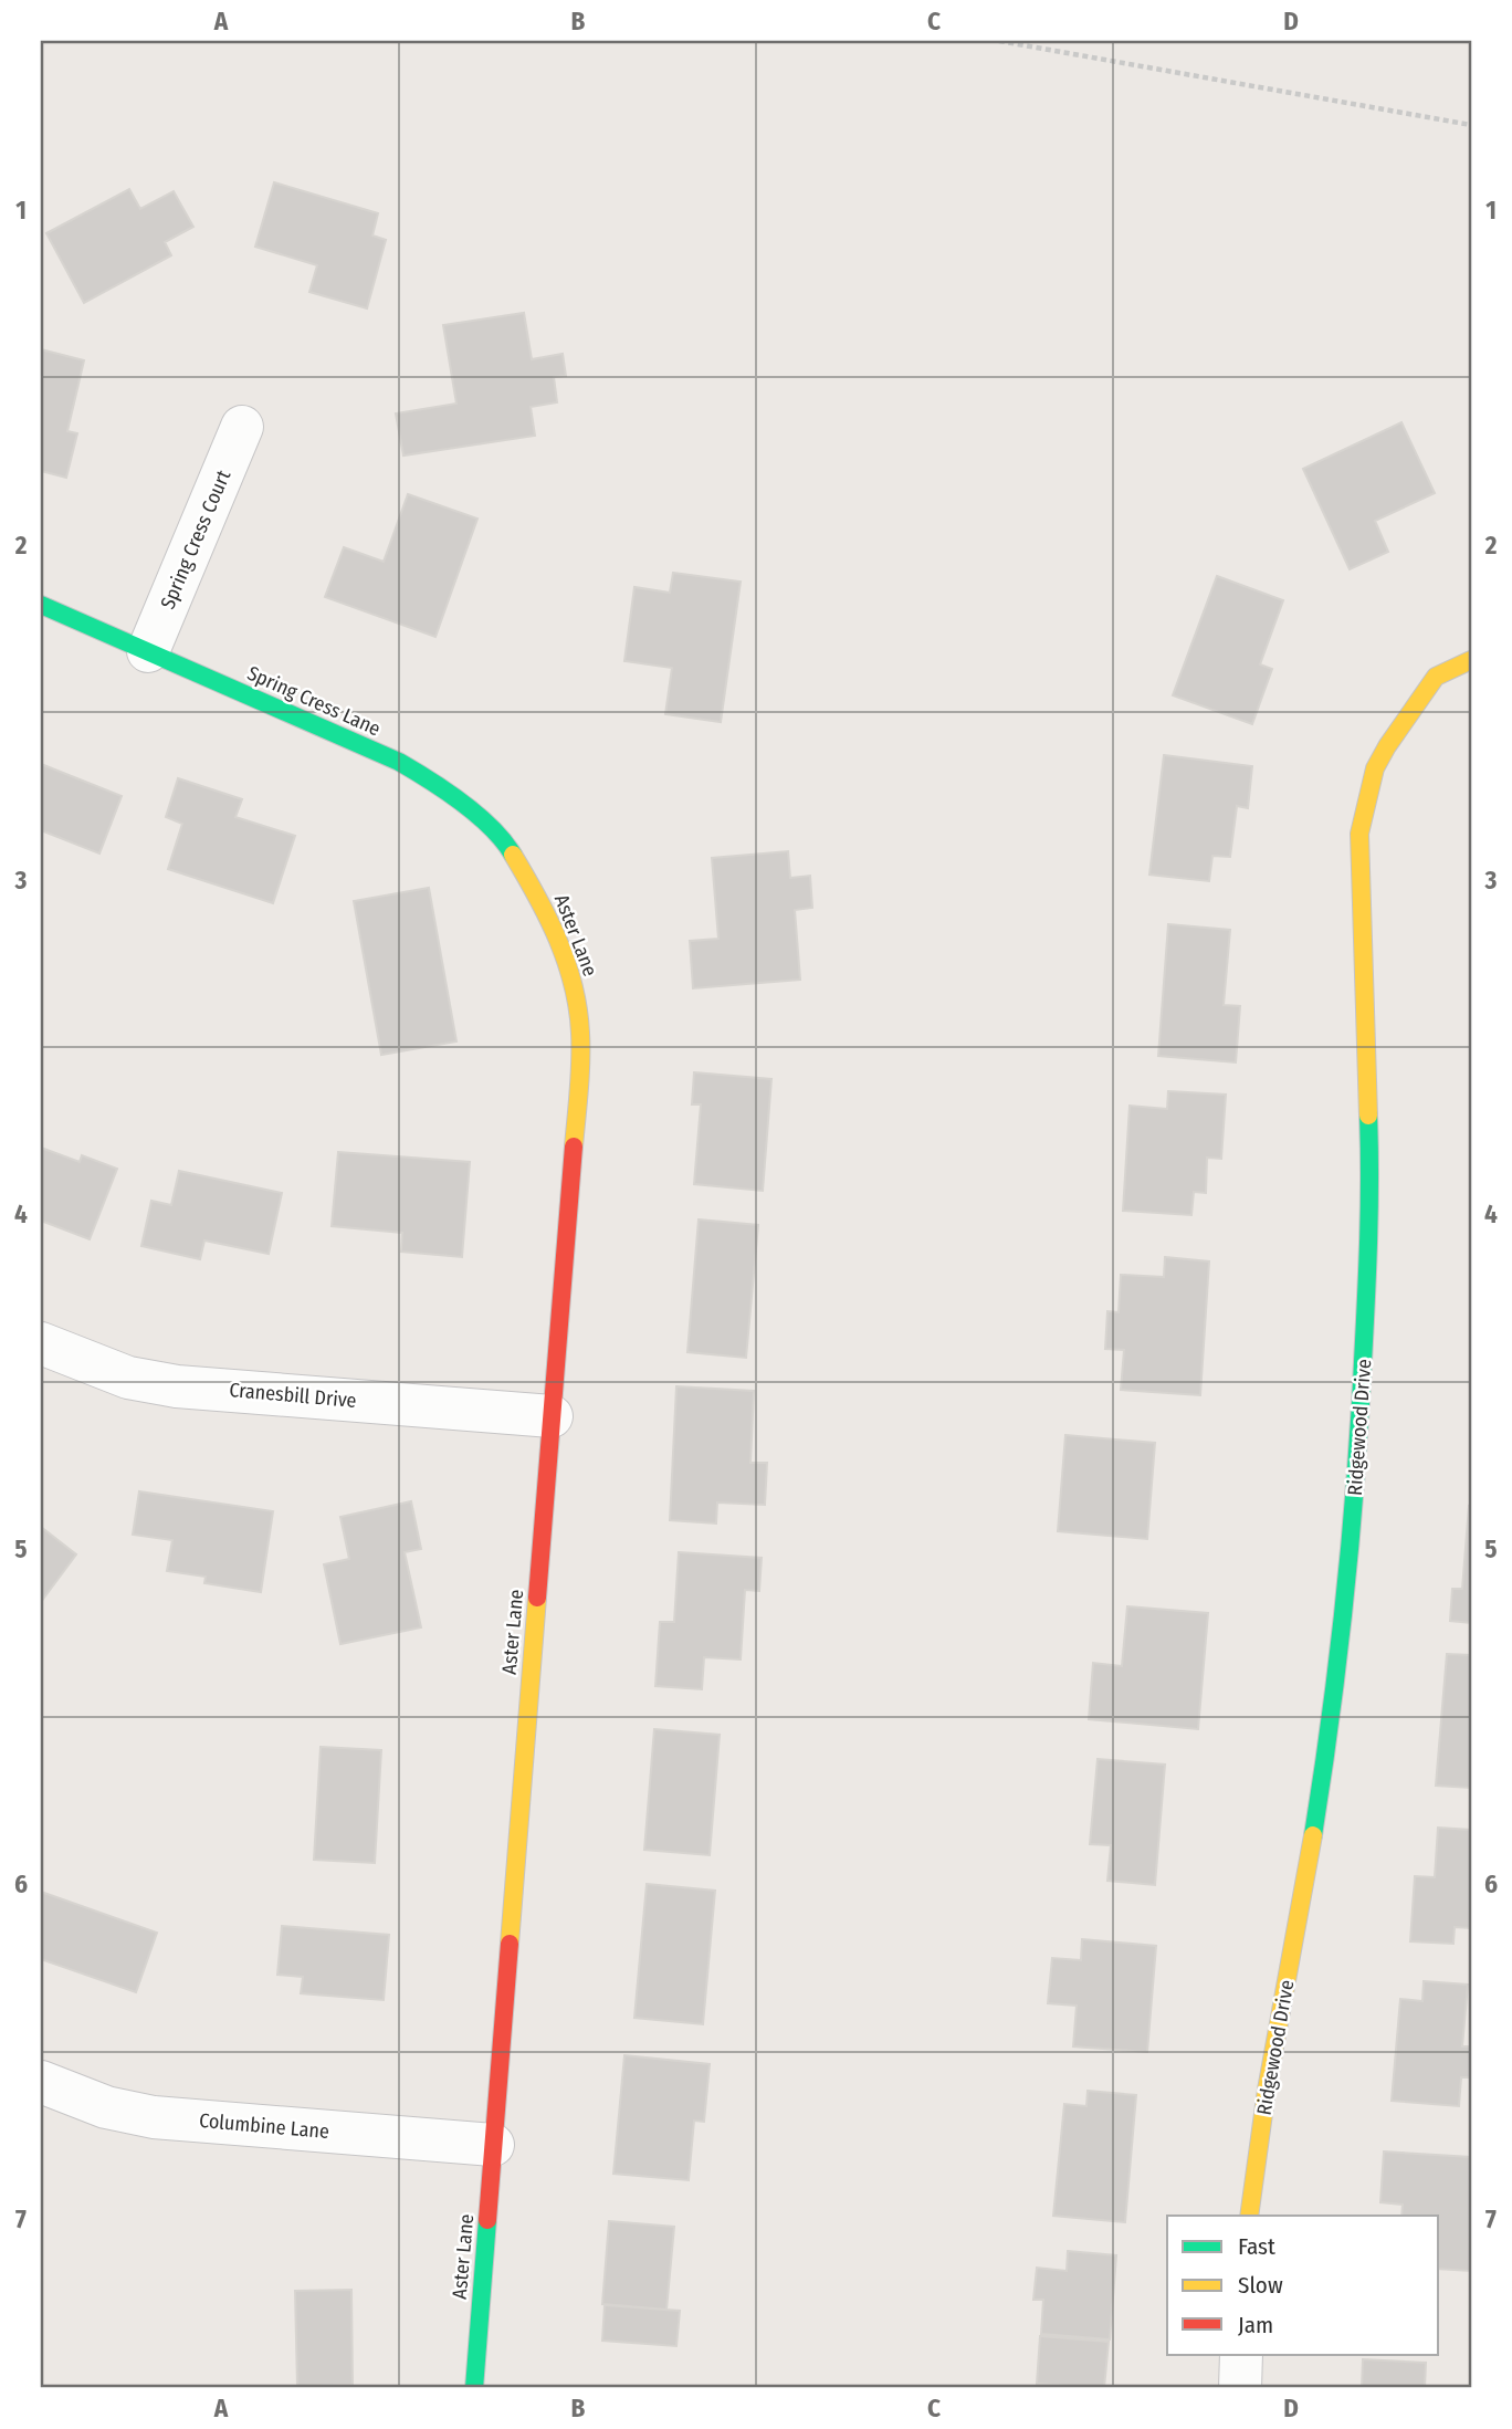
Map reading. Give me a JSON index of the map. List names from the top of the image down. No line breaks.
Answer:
{"streets":{"street":["Spring Cress Court","Spring Cress Lane","Aster Lane","Cranesbill Drive","Ridgewood Drive","Columbine Lane"]},"crossings":[["Spring Cress Court","Spring Cress Lane"],["Spring Cress Lane","Aster Lane"],["Aster Lane","Cranesbill Drive"],["Aster Lane","Columbine Lane"]],"legend":["Fast","Slow","Jam"],"grid":{"columns":["A","B","C","D"],"rows":["1","2","3","4","5","6","7"]}}
